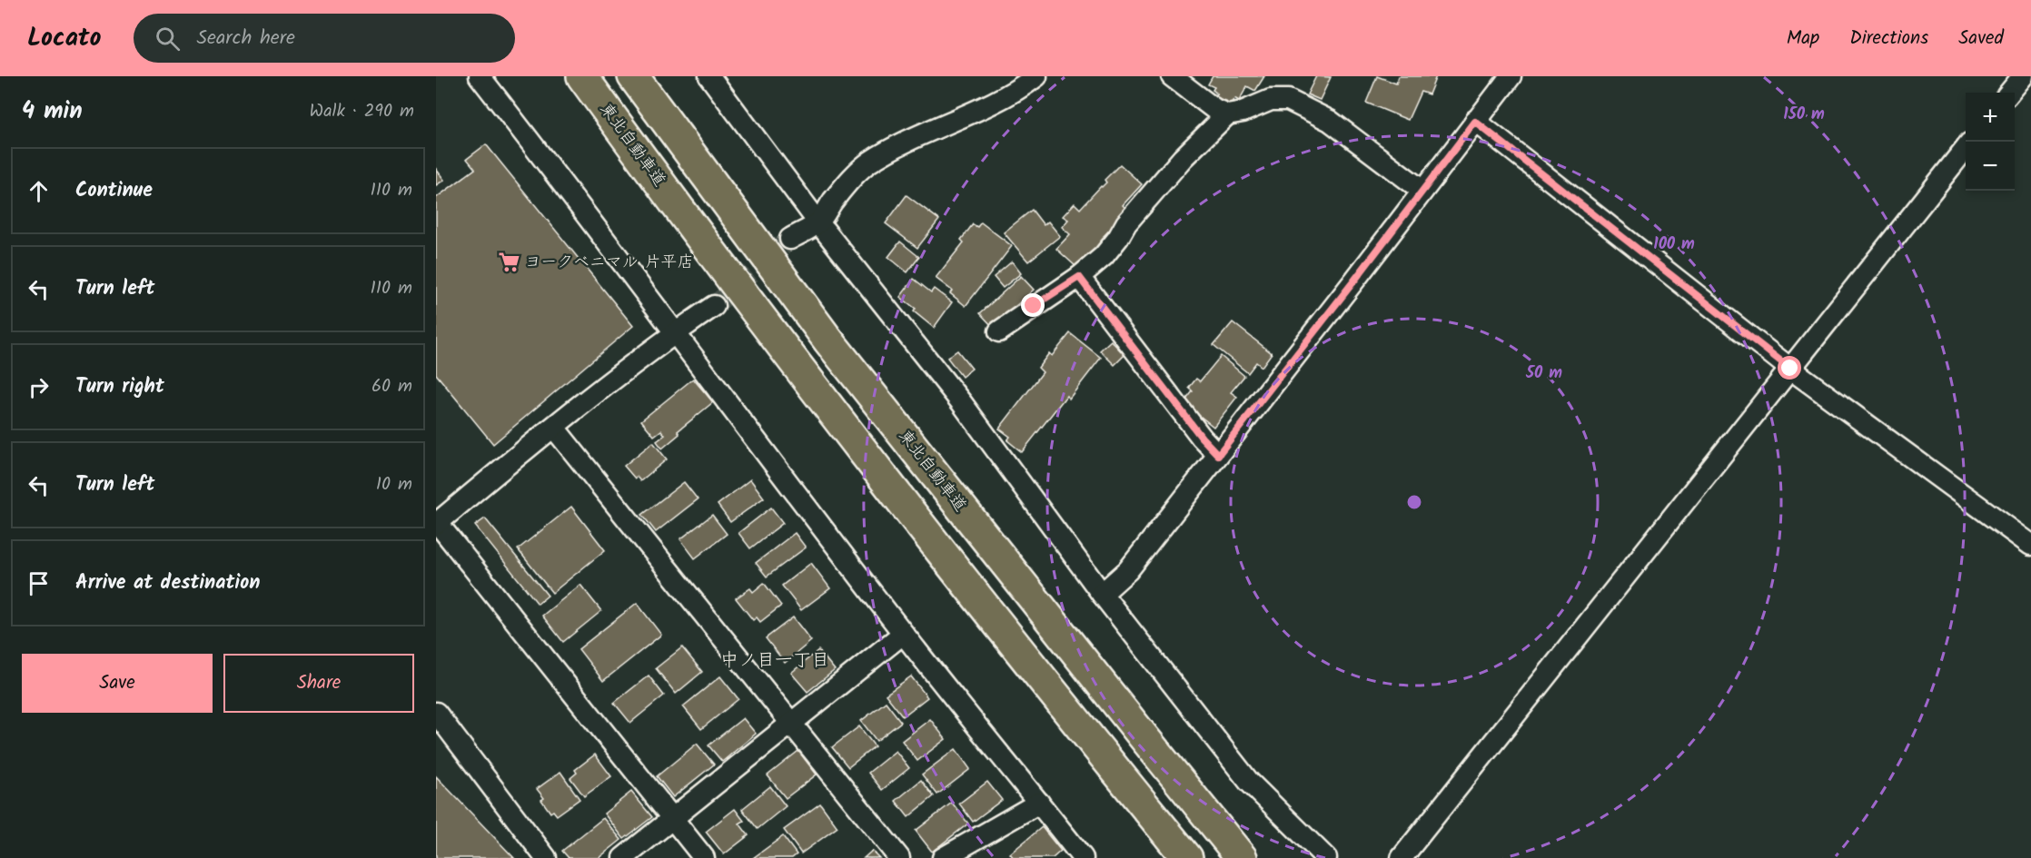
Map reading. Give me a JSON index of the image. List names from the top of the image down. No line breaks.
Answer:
{"streets":{"highway":["東北自動車道"]},"districts":["中ノ目一丁目"],"places":{"supermarket":["ヨークベニマル 片平店"]},"page":{"header":"Locato","search":"Search here","nav":["Map","Directions","Saved"],"heading":["4 min","Walk · 290 m"],"map_buttons":["+","−"],"list":[["Continue","110 m"],["Turn left","110 m"],["Turn right","60 m"],["Turn left","10 m"],"Arrive at destination"],"buttons":["Save","Share"]},"rings":["150 m","100 m","50 m"]}
